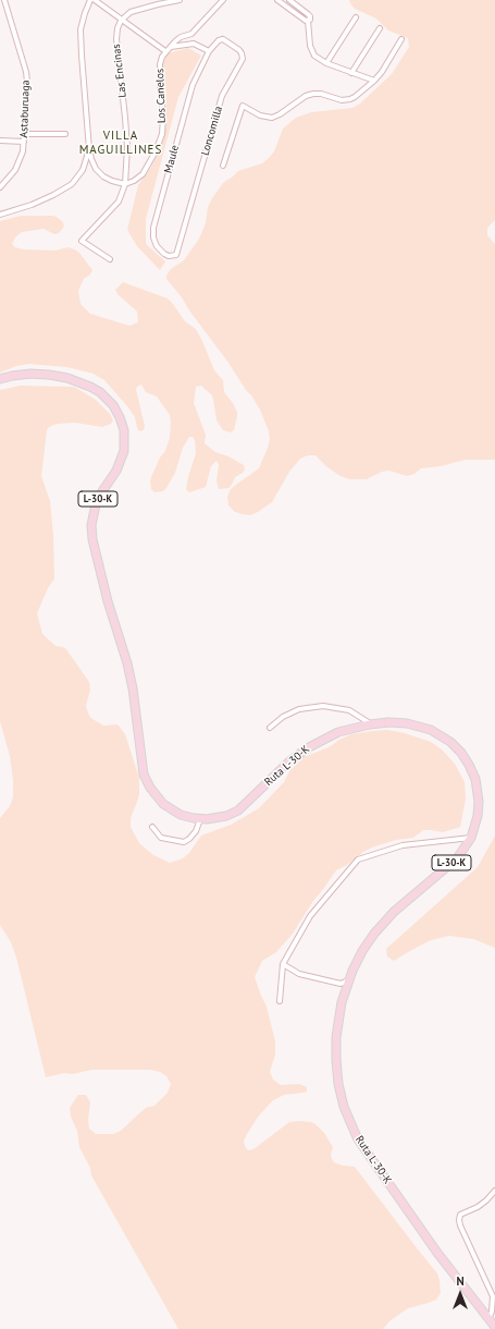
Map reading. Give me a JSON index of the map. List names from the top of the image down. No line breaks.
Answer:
{"streets":{"main road":["L-30-K","Ruta L-30-K"],"street":["Las Encinas","Los Canelos","Astaburuaga","Loncomilla","Maule"]},"crossings":[["Las Encinas","Los Canelos"],["Loncomilla","Maule"]],"districts":["VILLA MAGUILLINES"],"north":"top"}
